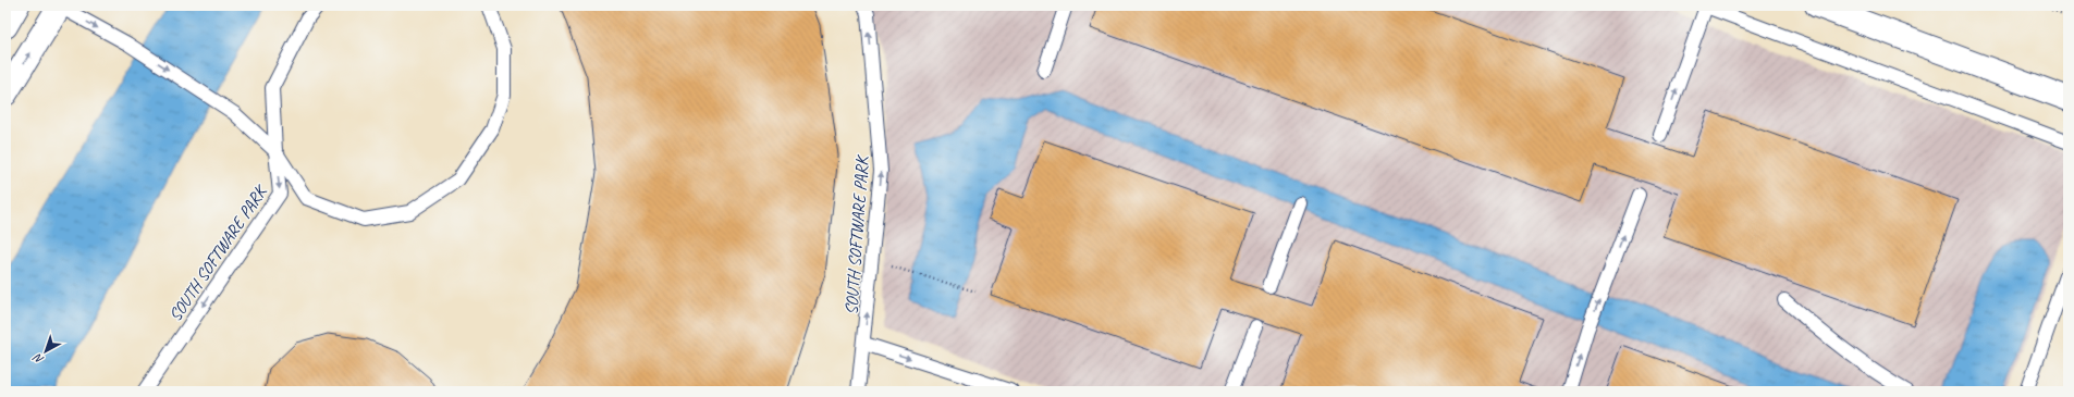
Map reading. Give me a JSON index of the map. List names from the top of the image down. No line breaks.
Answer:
{"streets":{"lane":["SOUTH SOFTWARE PARK"]},"north":"bottom left"}
